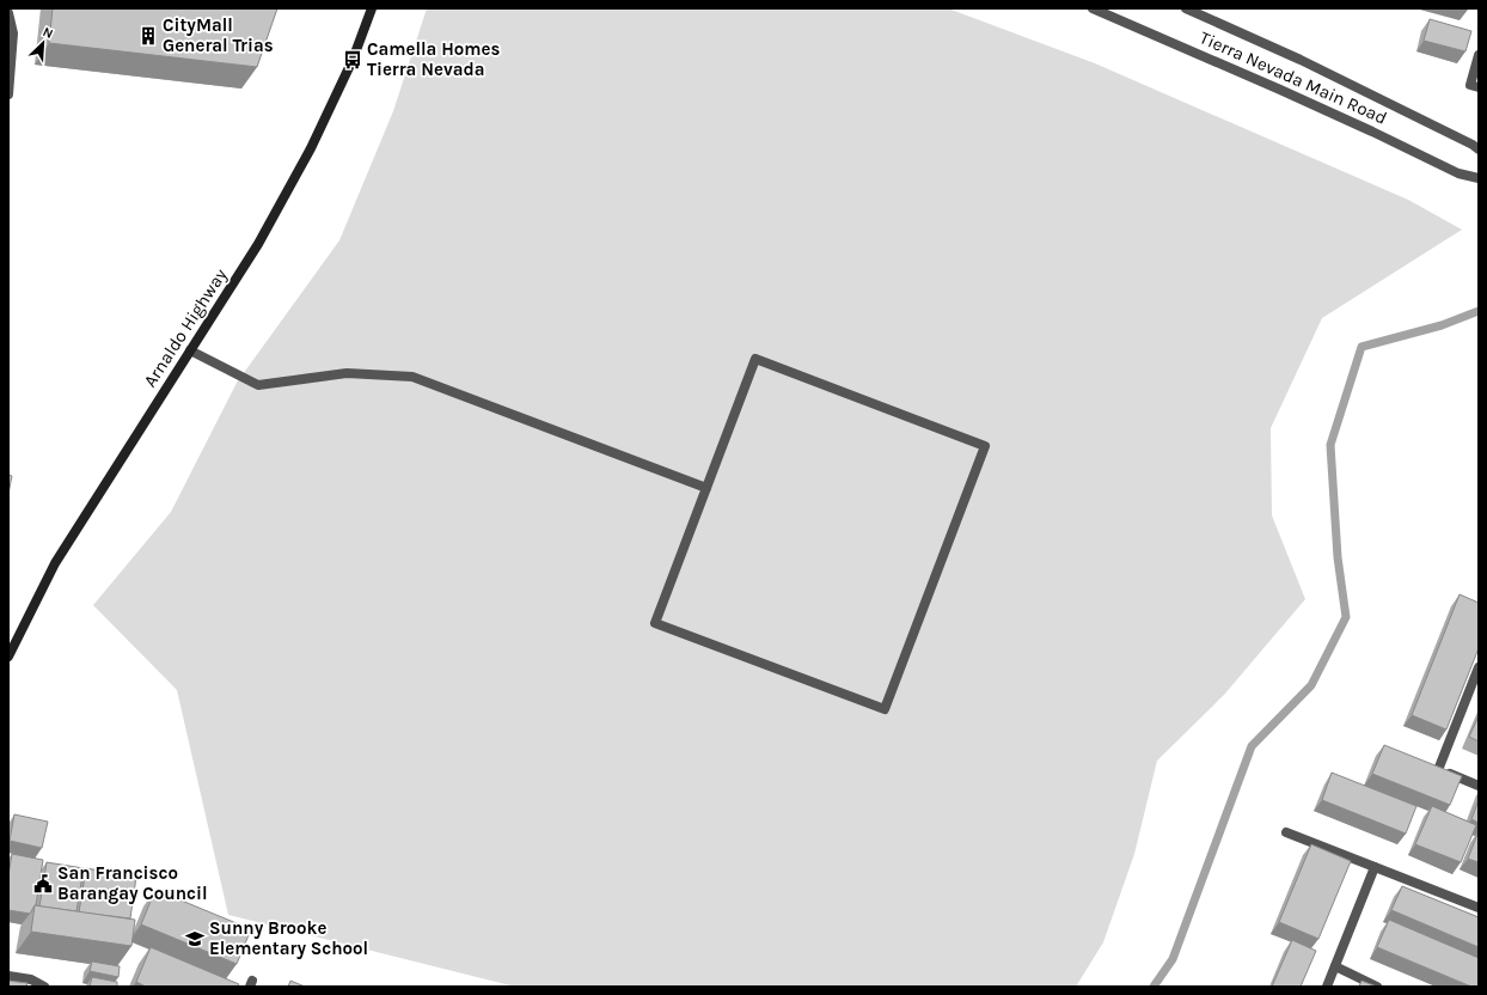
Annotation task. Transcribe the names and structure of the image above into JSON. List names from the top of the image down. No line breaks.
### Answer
{"streets":{"main road":["Arnaldo Highway"],"street":["Tierra Nevada Main Road"]},"places":{"building":["CityMall General Trias"],"bus stop":["Camella Homes Tierra Nevada"],"public building":["San Francisco Barangay Council"],"school or university":["Sunny Brooke Elementary School"]},"north":"top right"}
